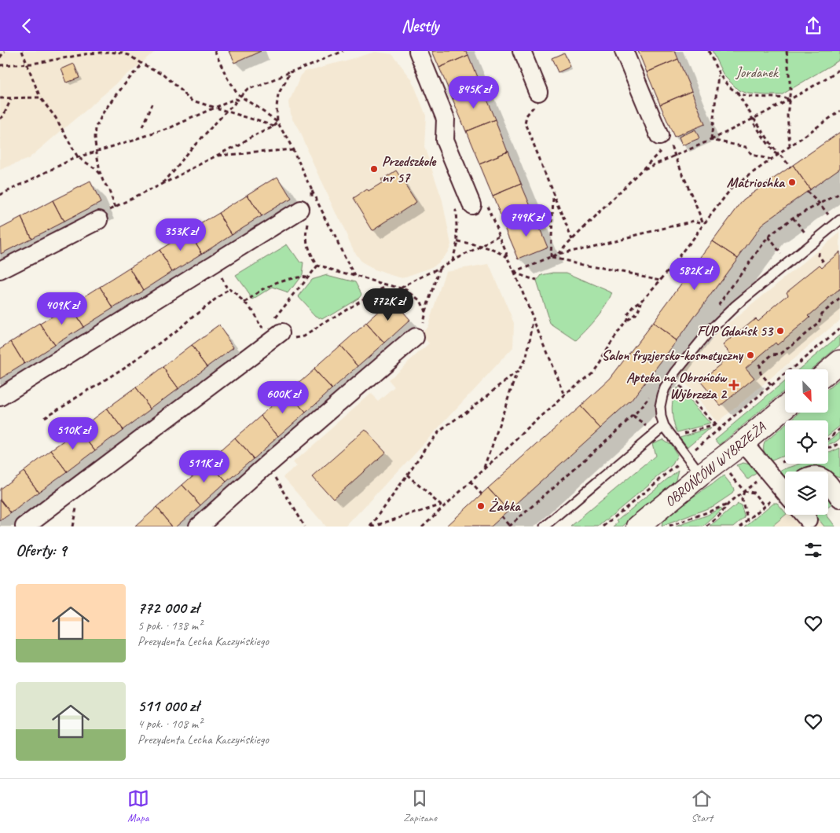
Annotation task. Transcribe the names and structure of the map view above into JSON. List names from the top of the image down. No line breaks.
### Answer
{"streets":{"main road":["OBROŃCÓW WYBRZEŻA"]},"parks":["Jordanek"],"places":{"other":["Przedszkole nr 57","Matrioshka","FUP Gdańsk 53","Salon fryzjersko-kosmetyczny","Żabka"],"health":["Apteka na Obrońców Wybrzeża 2"]},"north":"bottom right","page":{"header":"Nestly","price":["845K zł","749K zł","353K zł","582K zł","772K zł","409K zł","600K zł","510K zł","511K zł"],"heading":"Oferty: 9","list":[{"name":"772 000 zł","note":"5 pok. · 138 m² · Prezydenta Lecha Kaczyńskiego"},{"name":"511 000 zł","note":"4 pok. · 108 m² · Prezydenta Lecha Kaczyńskiego"}],"tabs":["Mapa","Zapisane","Start"]}}
